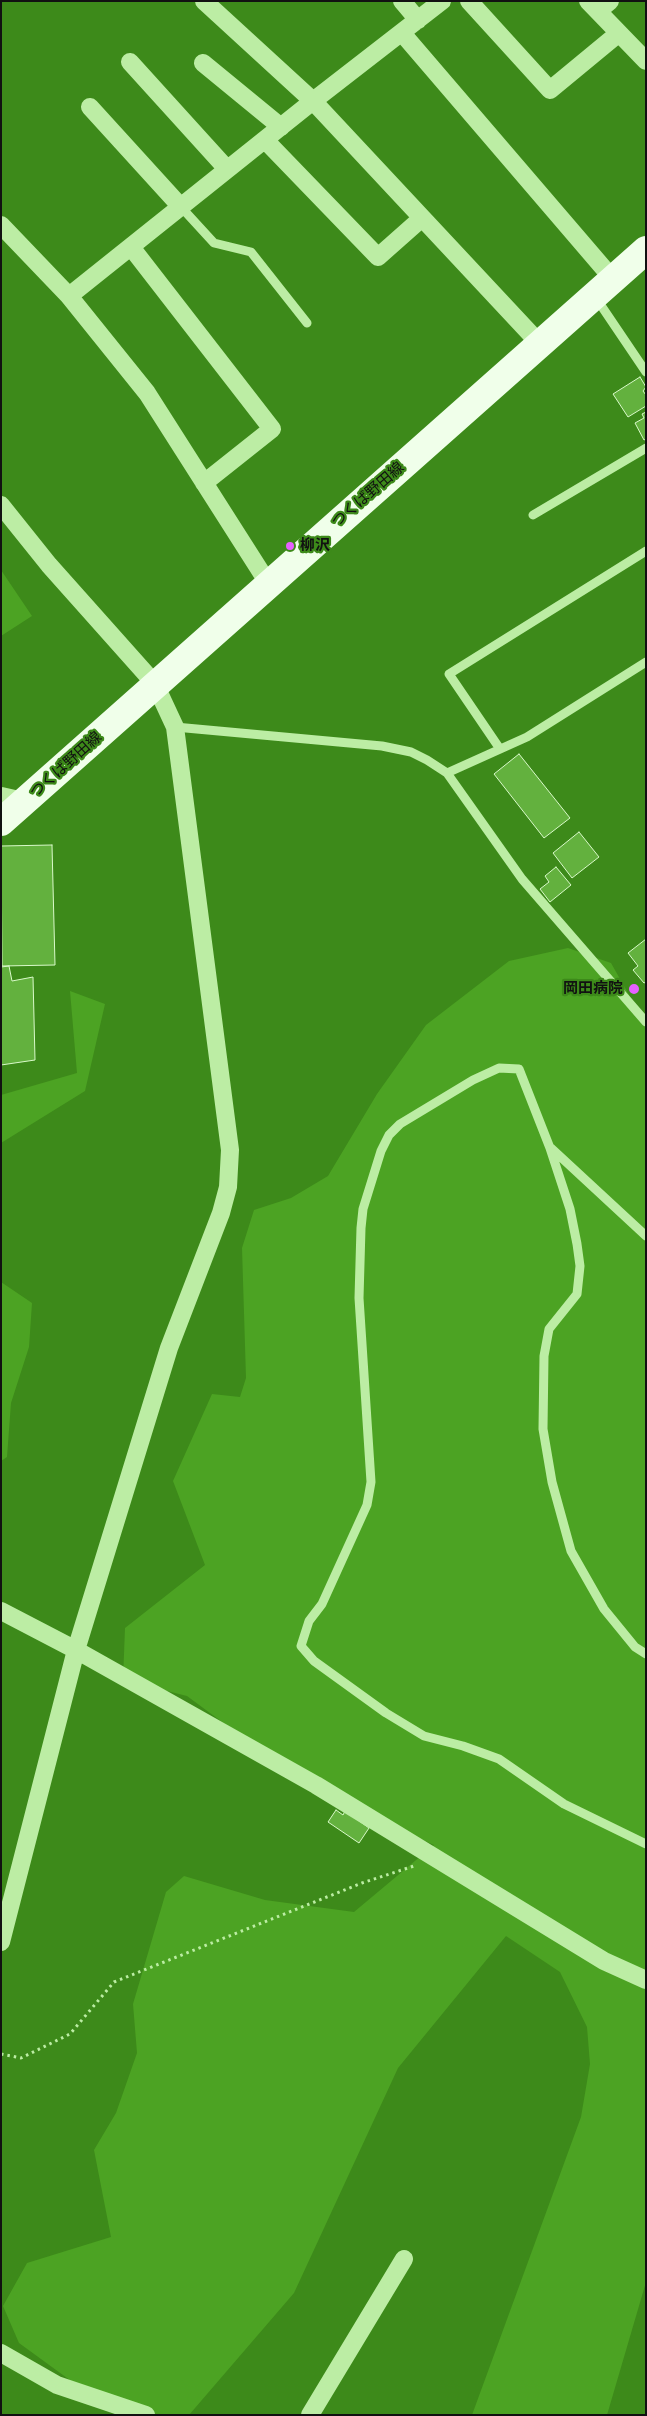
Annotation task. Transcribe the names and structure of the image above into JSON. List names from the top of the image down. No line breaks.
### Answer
{"streets":{"main road":["つくば野田線"]},"places":["柳沢","岡田病院"]}
